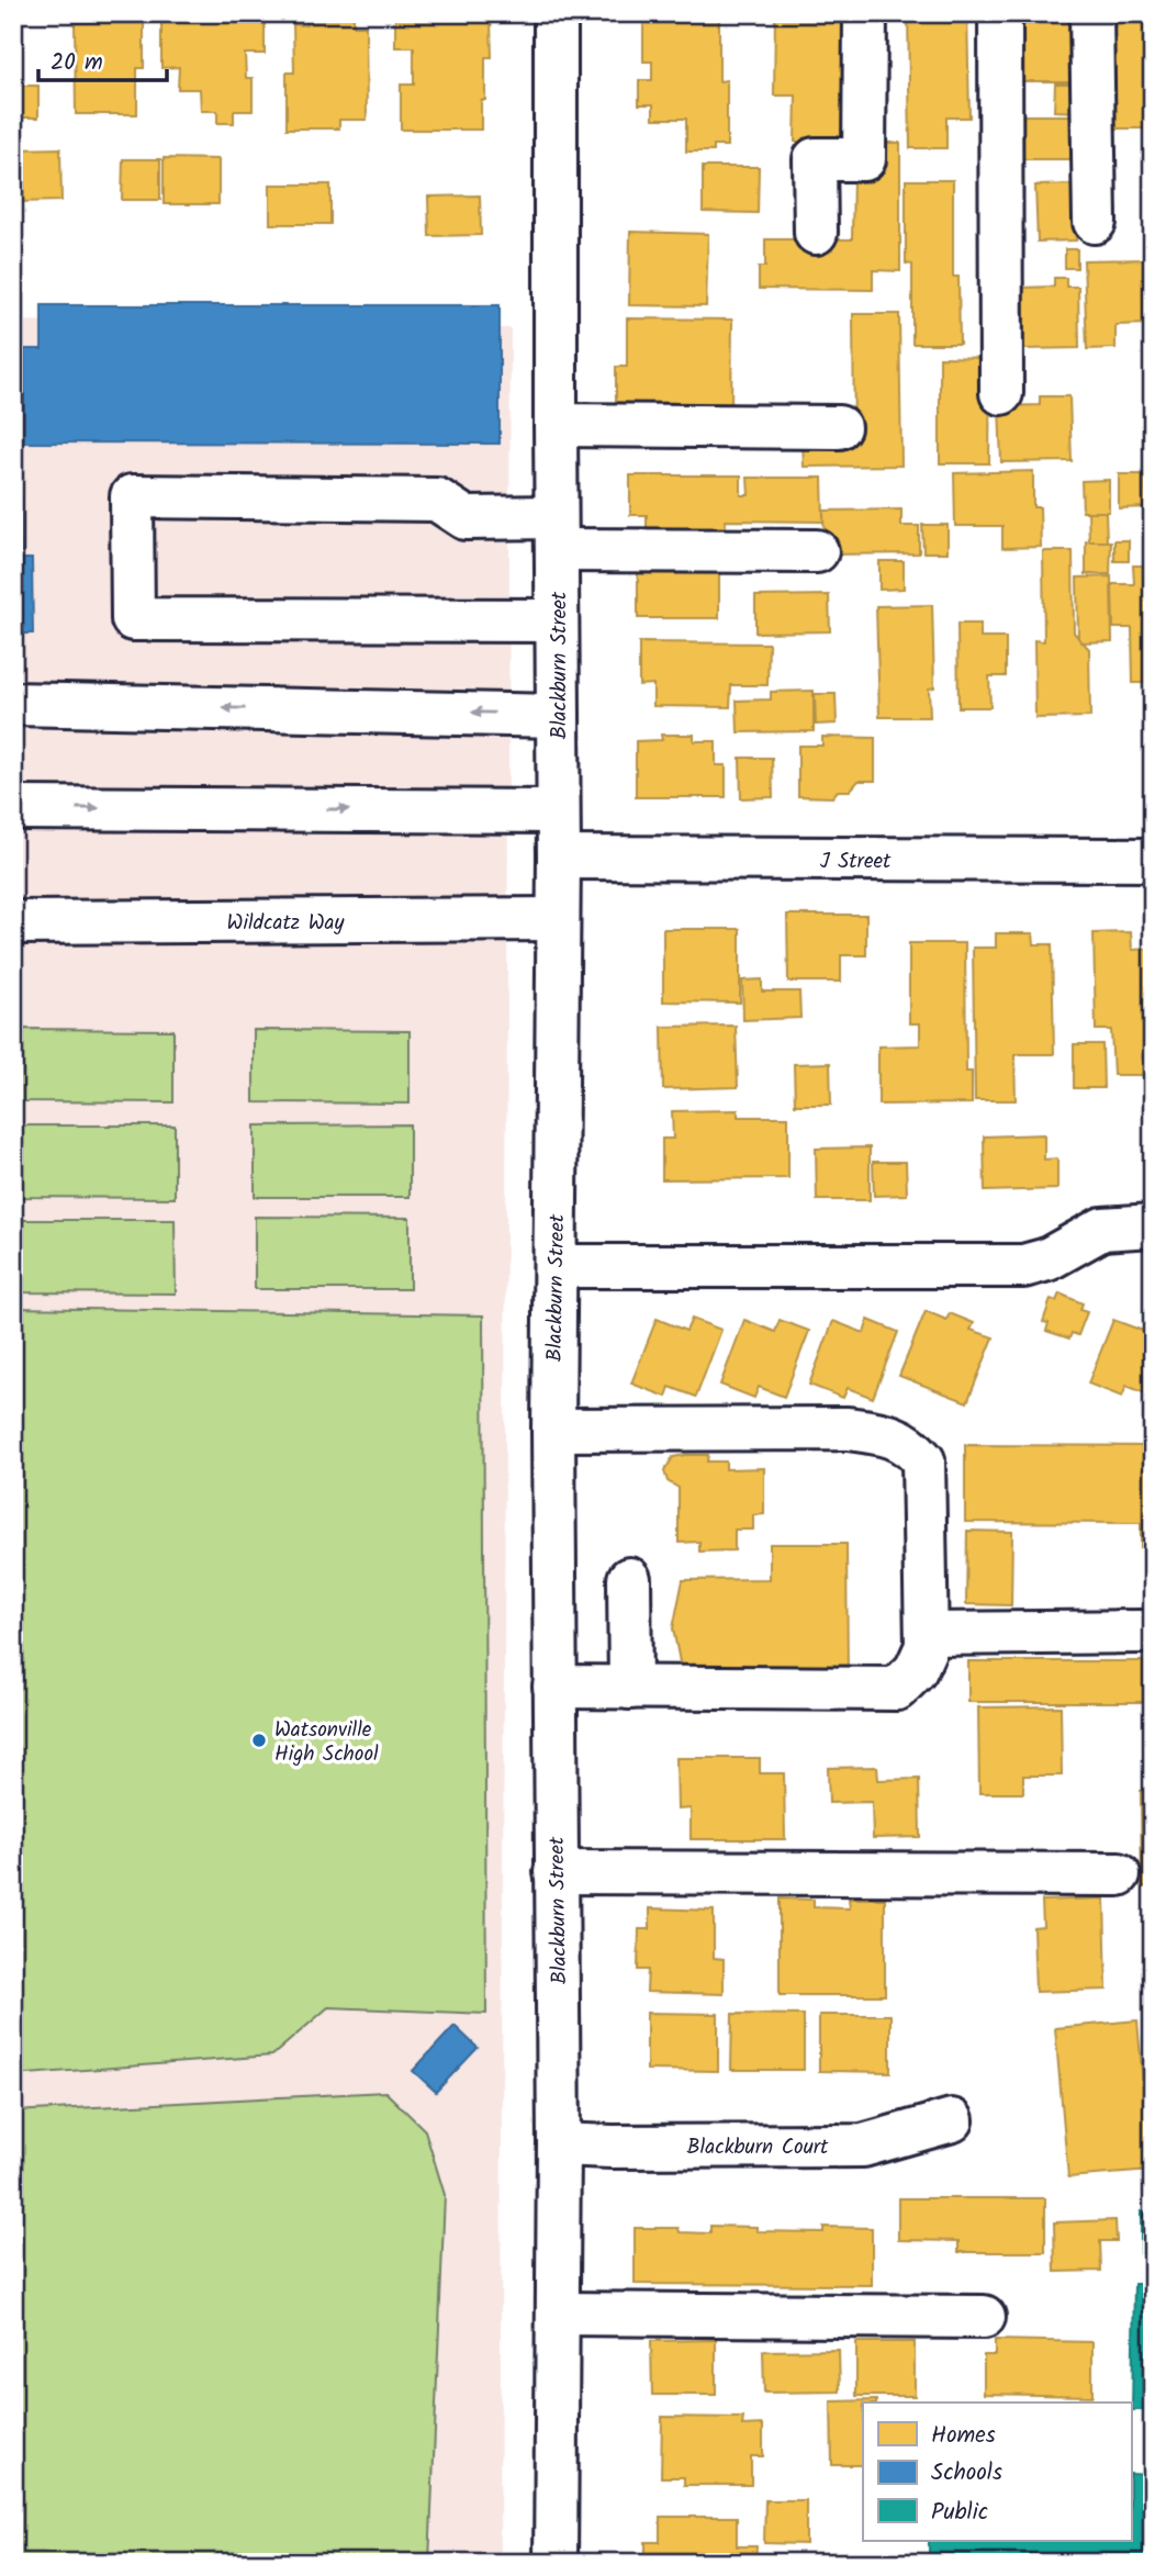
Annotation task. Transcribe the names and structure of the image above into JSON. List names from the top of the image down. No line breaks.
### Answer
{"streets":{"street":["Blackburn Street","J Street","Wildcatz Way","Blackburn Court"]},"crossings":[["Blackburn Street","J Street"],["Blackburn Street","Wildcatz Way"],["Blackburn Street","Blackburn Court"]],"places":["Watsonville High School"],"legend":["Homes","Schools","Public"],"scale_bar":"20 m"}
